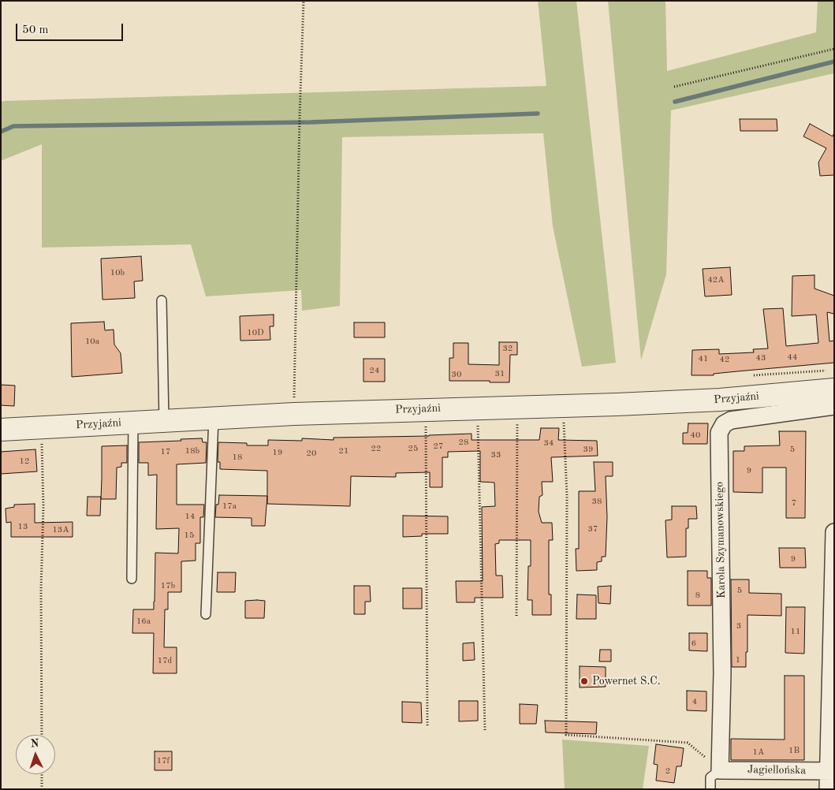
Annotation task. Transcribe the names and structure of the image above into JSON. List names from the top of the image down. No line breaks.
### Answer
{"streets":{"street":["Przyjaźni","Karola Szymanowskiego","Jagiellońska"]},"crossings":[["Karola Szymanowskiego","Jagiellońska"]],"places":["Powernet S.C."],"house_numbers":["10b","42A","10D","10a","32","44","43","41","42","24","31","30","40","28","34","27","22","25","39","5","18b","21","17","19","20","33","18","12","9","38","7","17a","14","13","37","13A","15","9","17b","5","8","16a","3","11","6","1","17d","4","1B","1A","17f","2"],"scale_bar":"50 m","north":"top"}
